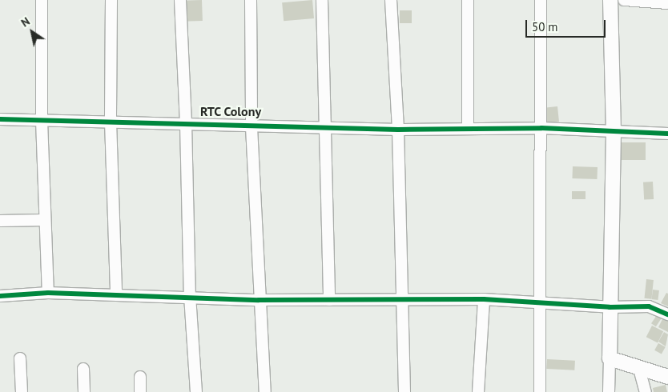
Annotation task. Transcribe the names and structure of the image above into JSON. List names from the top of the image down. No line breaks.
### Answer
{"districts":["RTC Colony"],"scale_bar":"50 m","north":"top left"}
